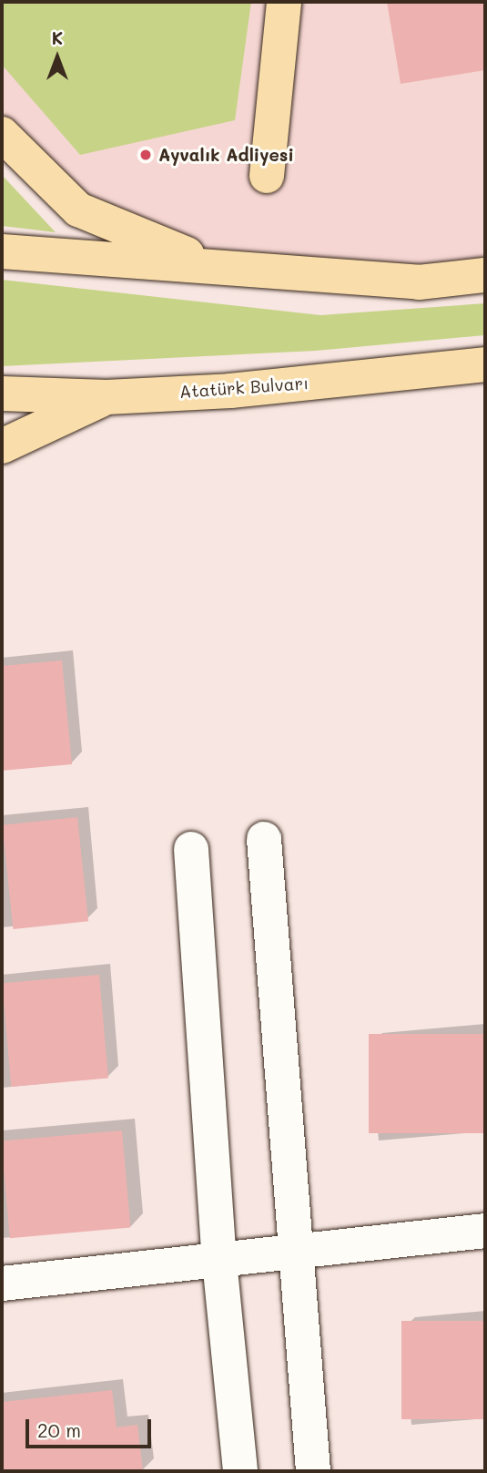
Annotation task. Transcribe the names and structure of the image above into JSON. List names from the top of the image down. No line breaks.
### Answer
{"streets":{"main road":["Atatürk Bulvarı"]},"places":["Ayvalık Adliyesi"],"scale_bar":"20 m","north":"top"}
